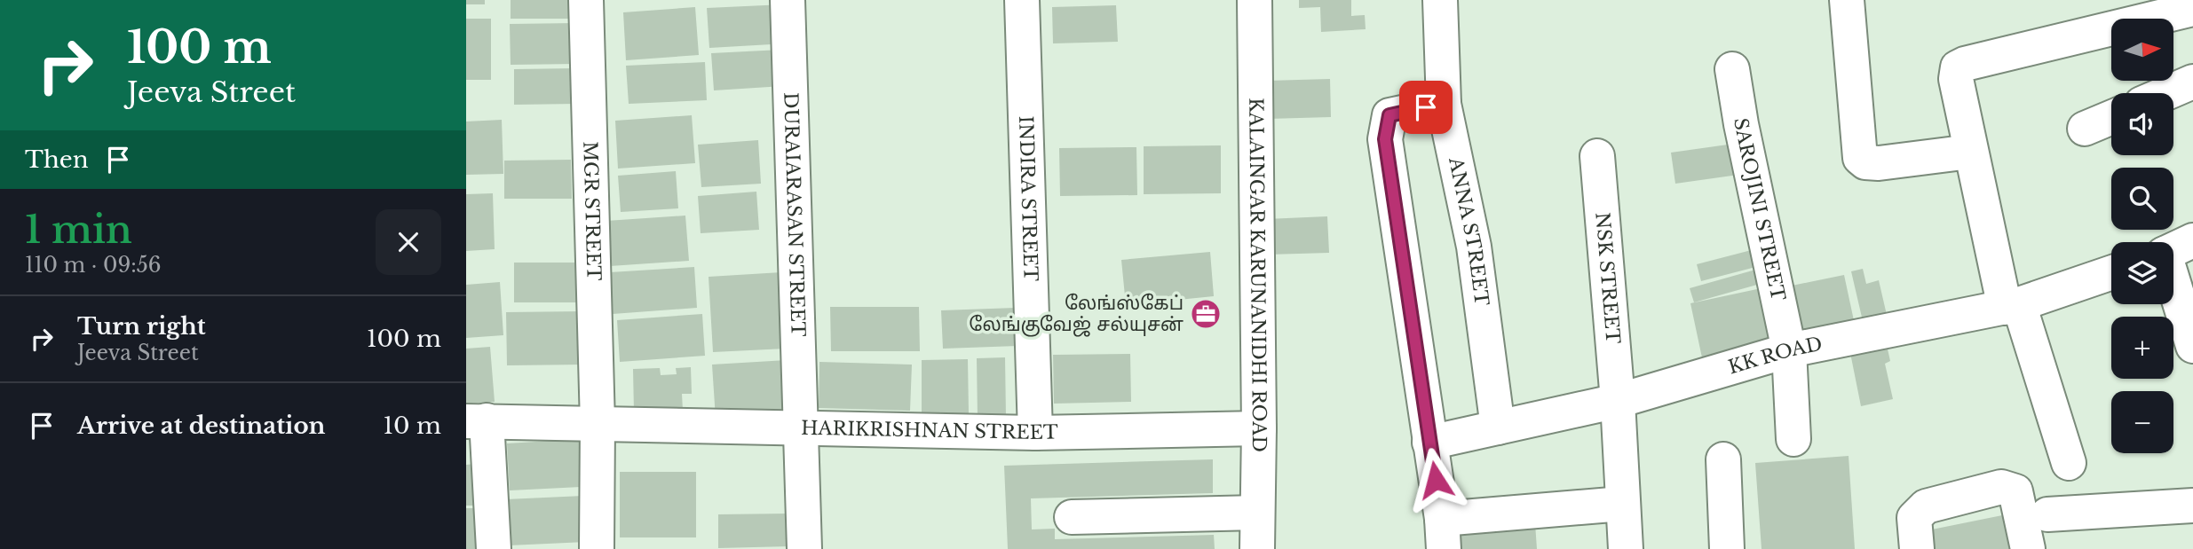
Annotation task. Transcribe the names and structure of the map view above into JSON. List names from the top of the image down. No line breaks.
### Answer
{"streets":{"street":["INDIRA STREET","SAROJINI STREET","MGR STREET","DURAIARASAN STREET","ANNA STREET","KALAINGAR KARUNANIDHI ROAD","NSK STREET","KK ROAD","HARIKRISHNAN STREET"]},"crossings":[["INDIRA STREET","HARIKRISHNAN STREET"],["SAROJINI STREET","KK ROAD"],["MGR STREET","HARIKRISHNAN STREET"],["DURAIARASAN STREET","HARIKRISHNAN STREET"],["ANNA STREET","KK ROAD"],["KALAINGAR KARUNANIDHI ROAD","HARIKRISHNAN STREET"],["NSK STREET","KK ROAD"]],"places":{"office":["லேங்ஸ்கேப் லேங்குவேஜ் சல்யுசன்"]},"north":"right","page":{"turn":["100 m","Jeeva Street"],"map_buttons":["+","−"],"then":"Then","heading":["1 min","110 m · 09:56"],"list":[{"name":"Turn right","note":"Jeeva Street","value":"100 m"},{"name":"Arrive at destination","value":"10 m"}]}}
